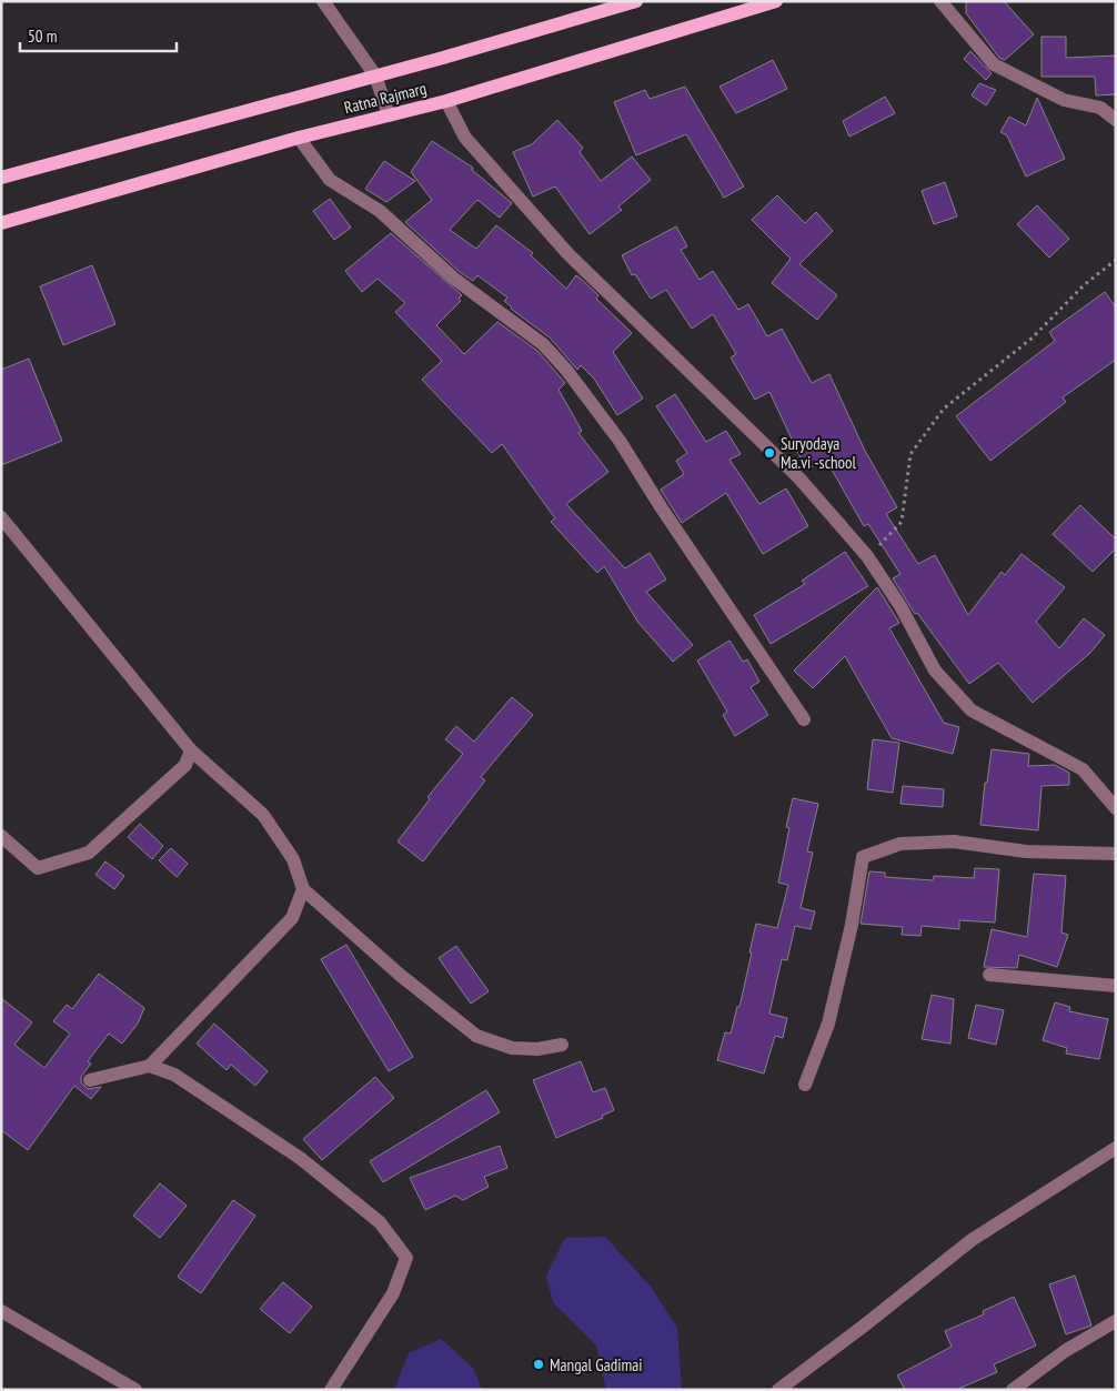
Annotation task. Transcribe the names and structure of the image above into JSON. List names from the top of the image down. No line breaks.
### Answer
{"streets":{"main road":["Ratna Rajmarg"]},"places":["Suryodaya Ma.vi -school","Mangal Gadimai"],"scale_bar":"50 m"}
